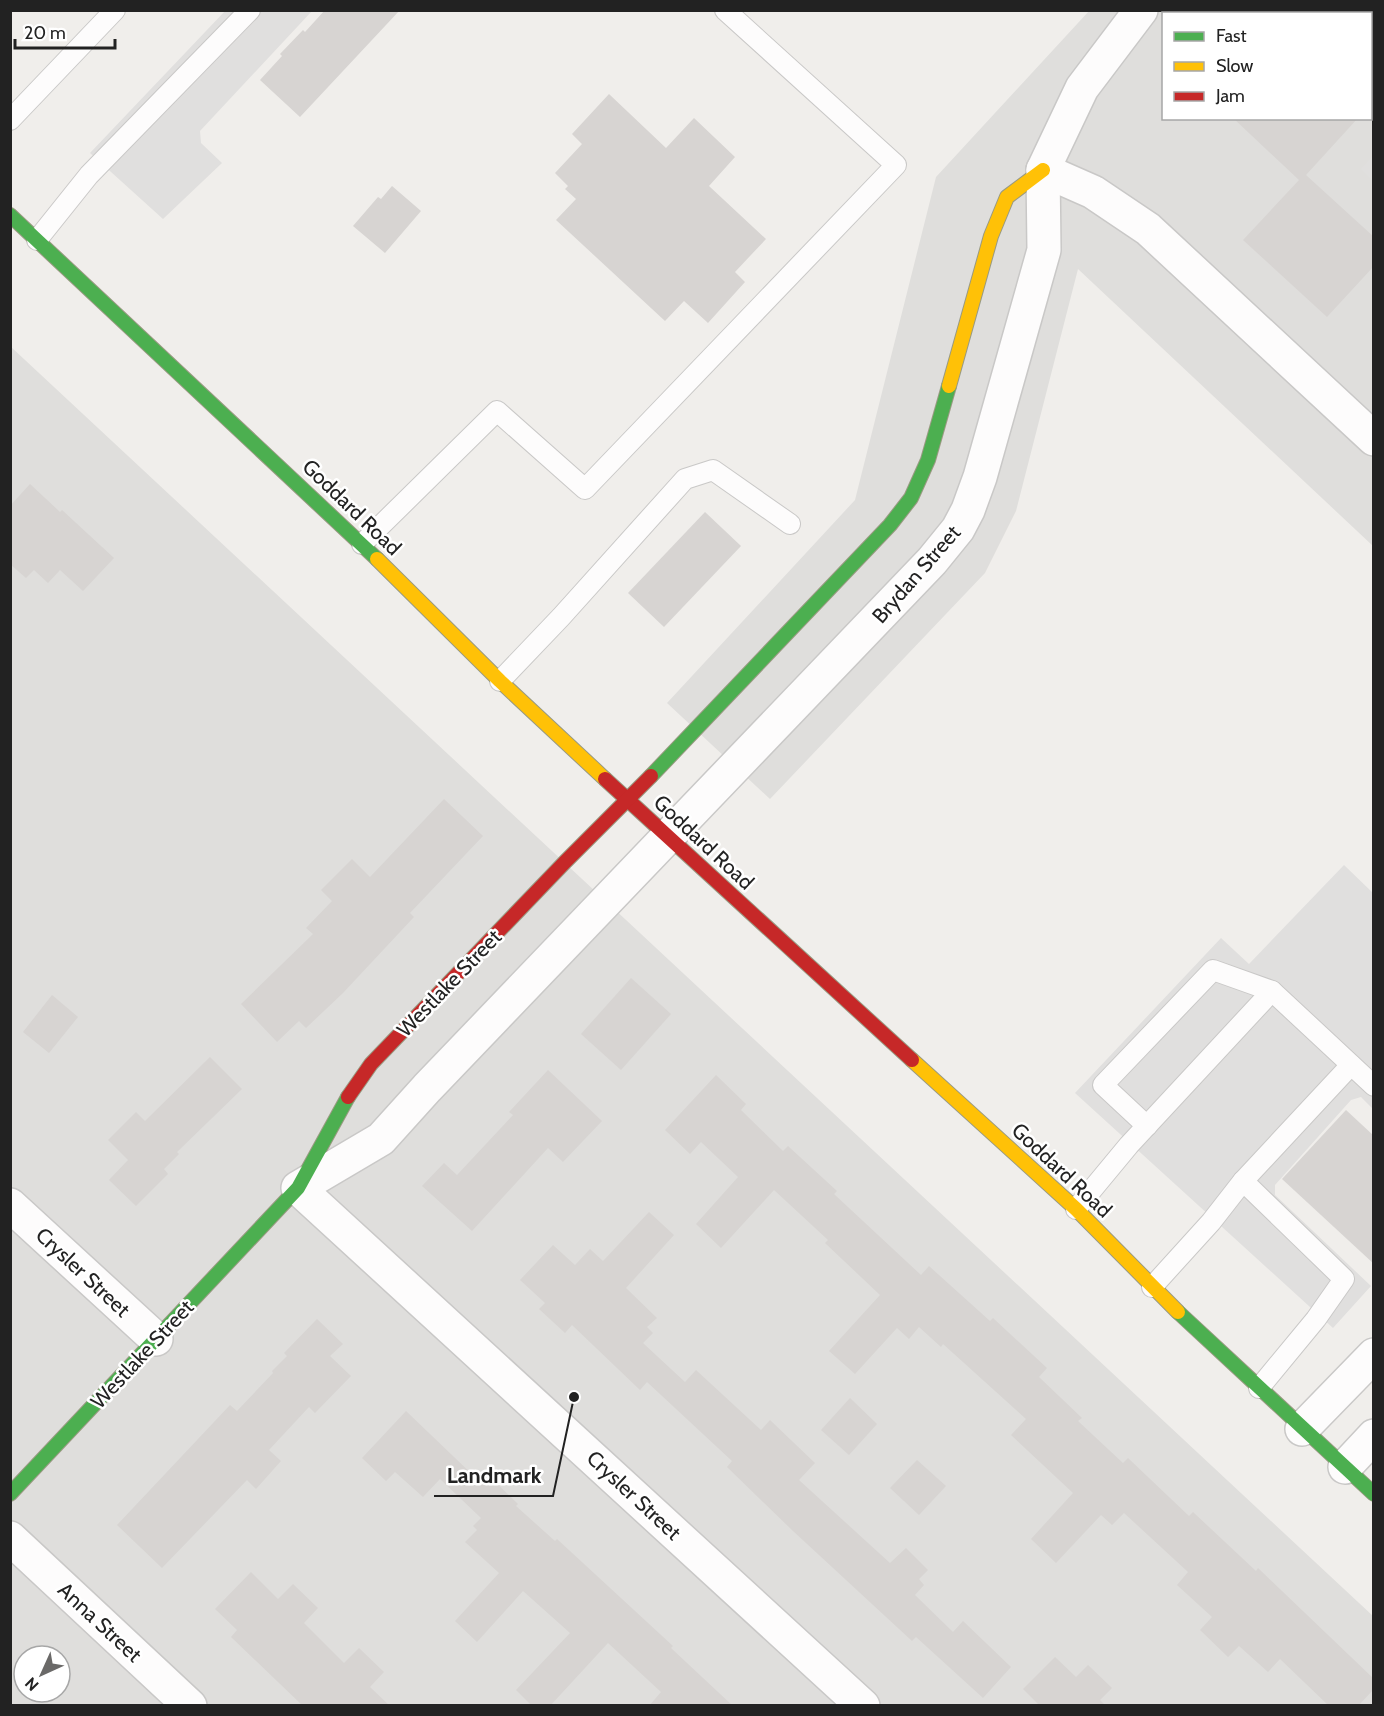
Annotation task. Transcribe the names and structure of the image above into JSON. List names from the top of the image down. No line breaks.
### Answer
{"streets":{"main road":["Goddard Road","Brydan Street","Westlake Street"],"street":["Crysler Street","Anna Street"]},"crossings":[["Goddard Road","Brydan Street"],["Goddard Road","Westlake Street"],["Brydan Street","Westlake Street"],["Westlake Street","Crysler Street"]],"places":["Landmark"],"legend":["Fast","Slow","Jam"],"scale_bar":"20 m","north":"bottom left"}
